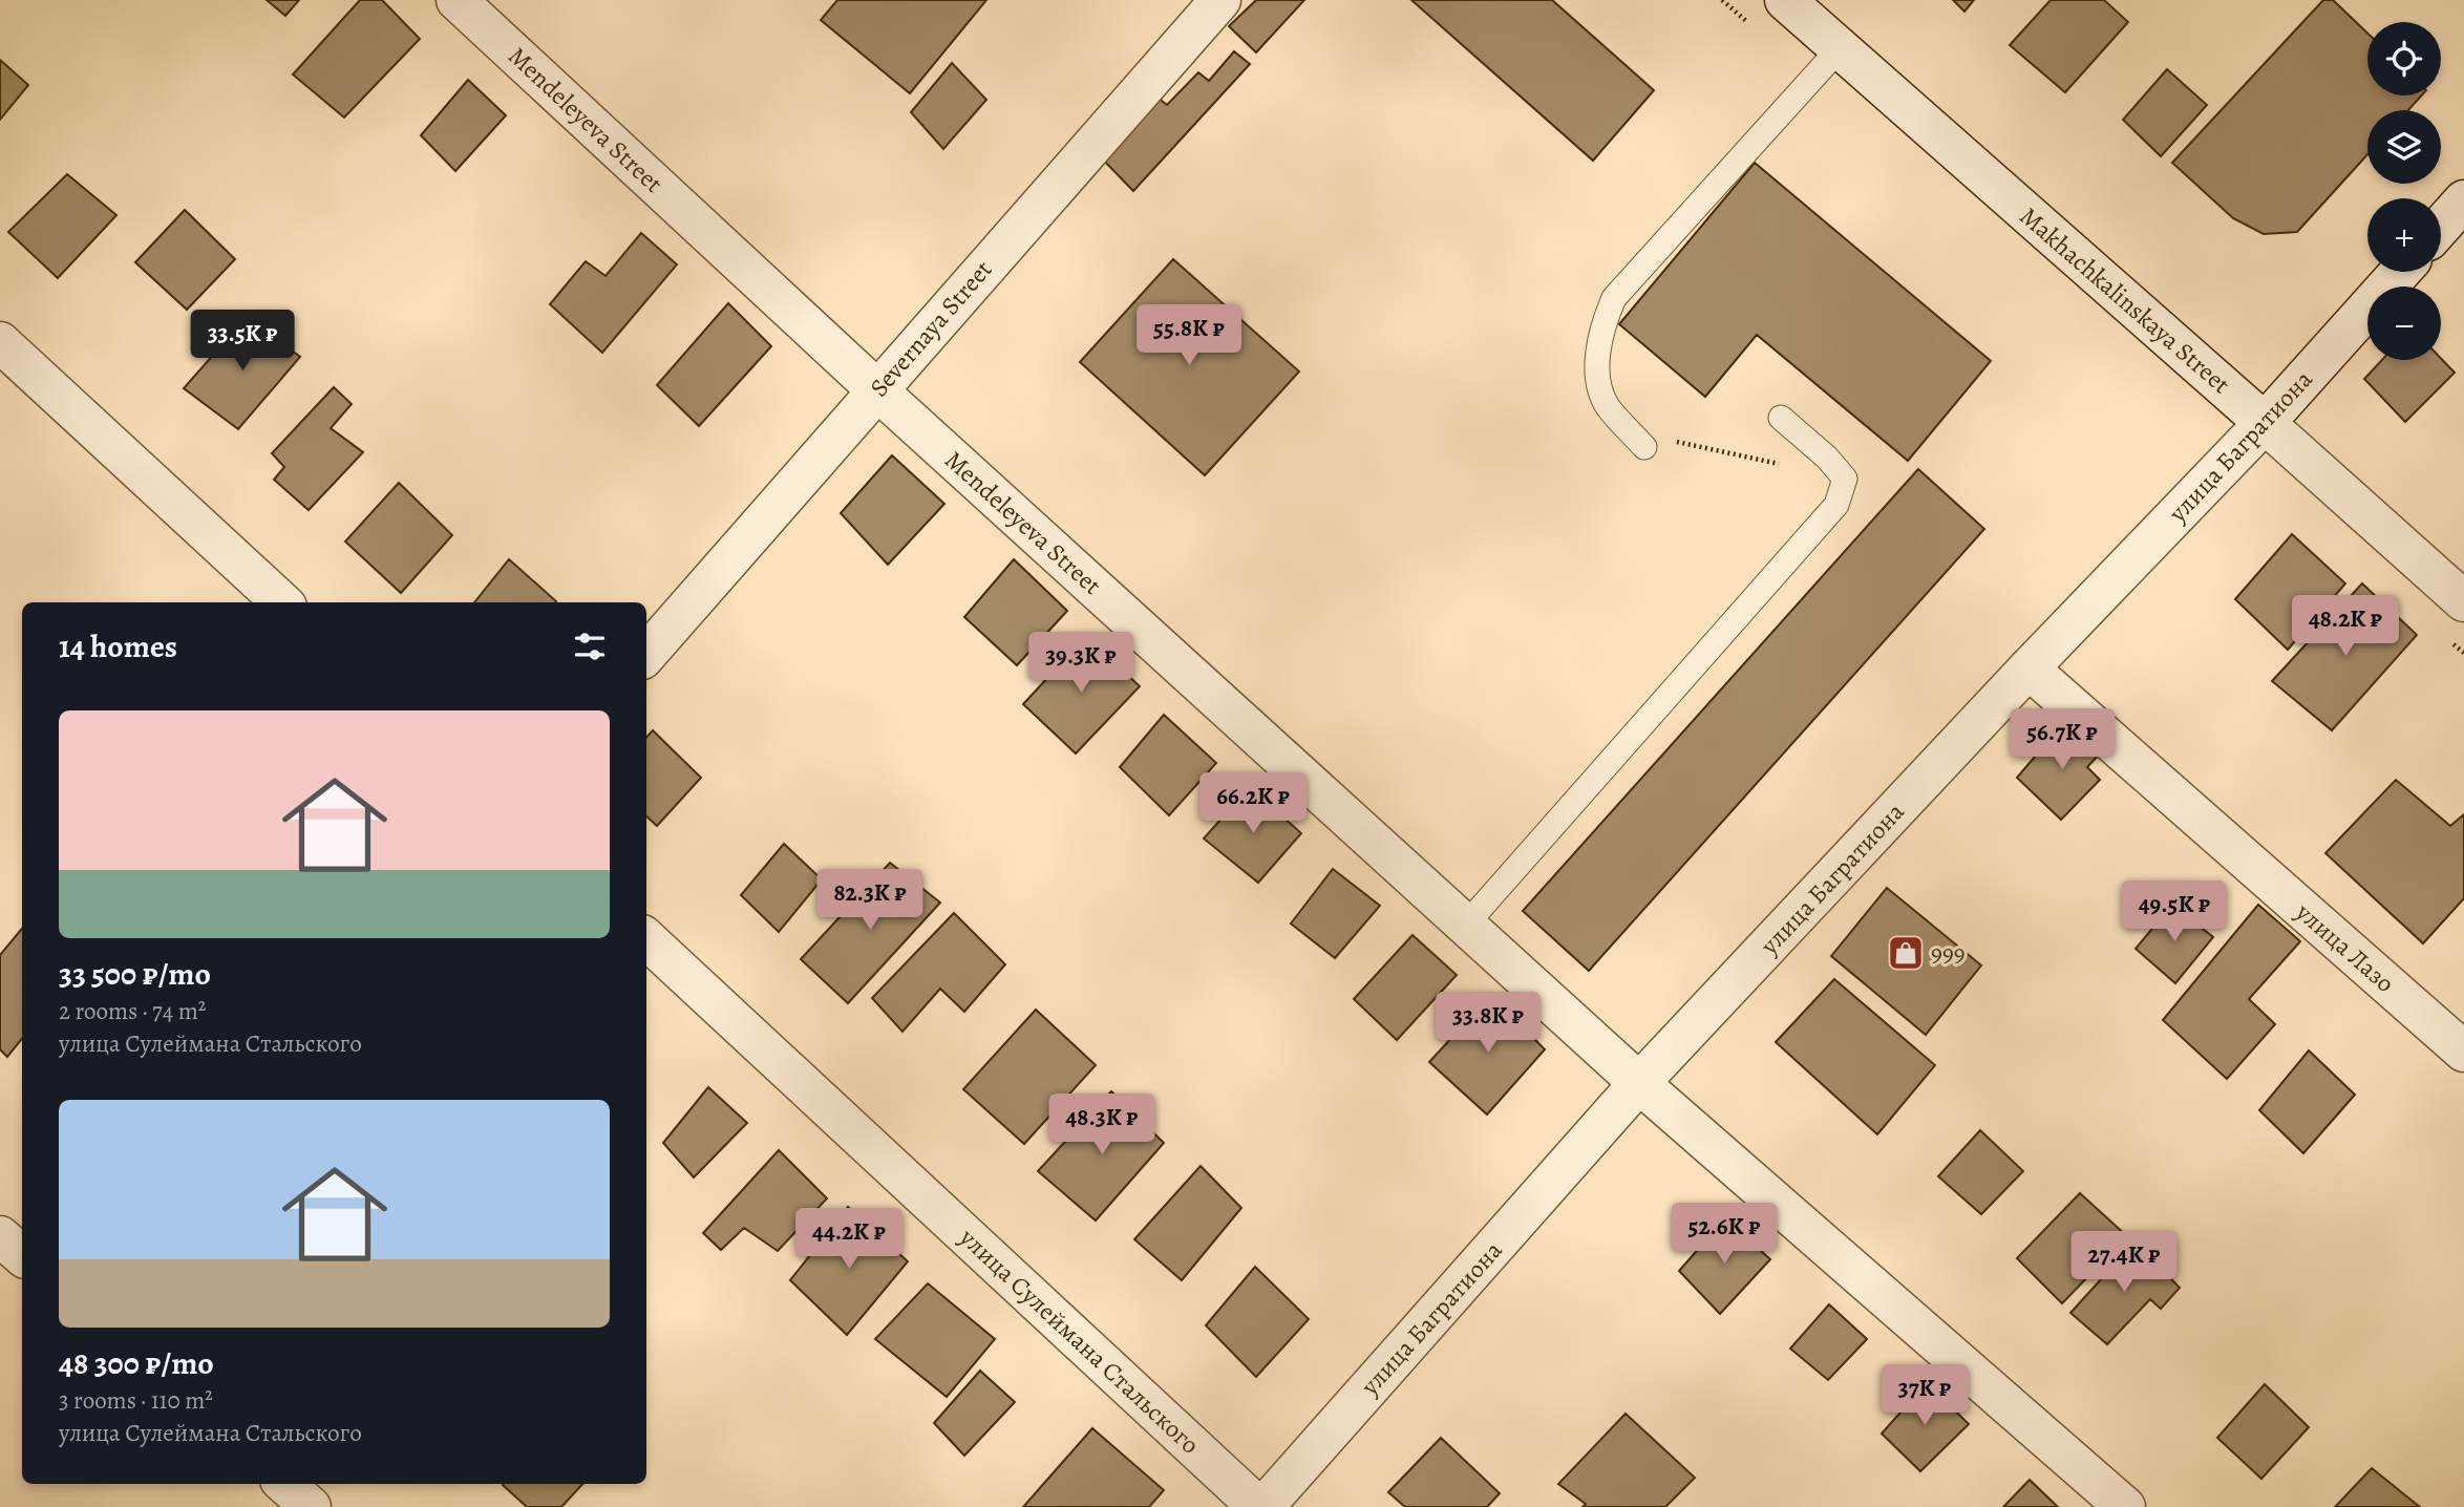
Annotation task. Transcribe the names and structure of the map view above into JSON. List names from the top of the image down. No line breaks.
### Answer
{"streets":{"street":["Mendeleyeva Street","Makhachkalinskaya Street","Severnaya Street","улица Багратиона","улица Лазо","улица Сулеймана Стальского"]},"crossings":[["Mendeleyeva Street","Severnaya Street"],["Mendeleyeva Street","улица Багратиона"],["Makhachkalinskaya Street","улица Багратиона"],["улица Багратиона","улица Лазо"],["улица Багратиона","улица Сулеймана Стальского"]],"places":{"shop":["999"]},"page":{"map_buttons":["+","−"],"price":["55.8K ₽","33.5K ₽","48.2K ₽","39.3K ₽","56.7K ₽","66.2K ₽","82.3K ₽","49.5K ₽","33.8K ₽","48.3K ₽","52.6K ₽","44.2K ₽","27.4K ₽","37K ₽"],"heading":"14 homes","list":[{"name":"33 500 ₽/mo","note":"2 rooms · 74 m² · улица Сулеймана Стальского"},{"name":"48 300 ₽/mo","note":"3 rooms · 110 m² · улица Сулеймана Стальского"}]}}
